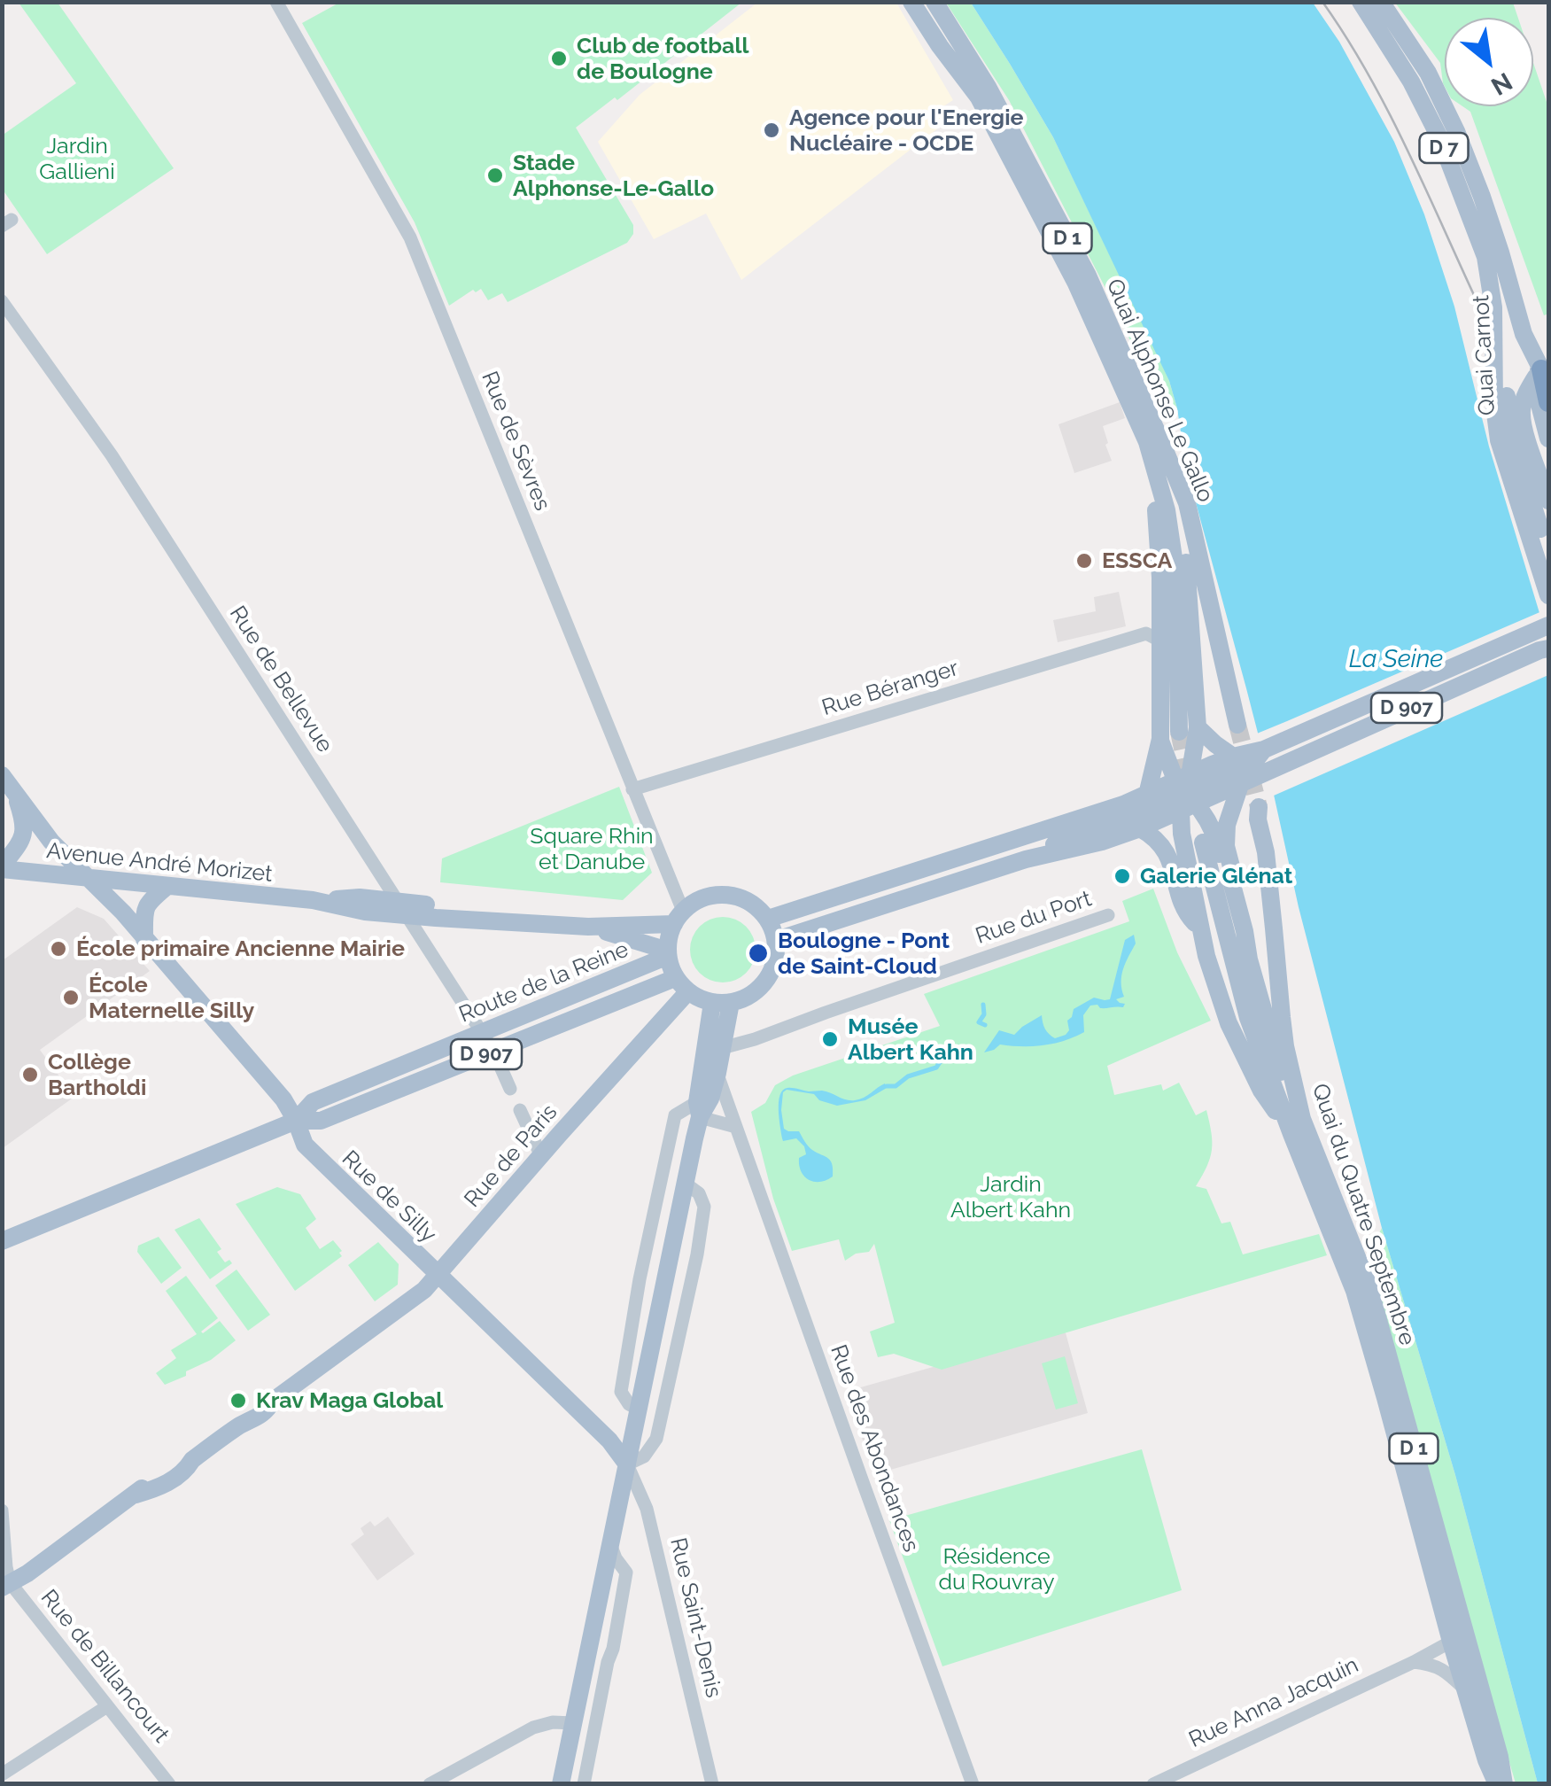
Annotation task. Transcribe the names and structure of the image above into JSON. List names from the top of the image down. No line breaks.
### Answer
{"streets":{"main road":["D 7","D 1","Quai Carnot","Quai Alphonse Le Gallo","D 907","Avenue André Morizet","Route de la Reine","Rue de Paris","Rue de Silly","Quai du Quatre Septembre"],"street":["Rue de Sèvres","Rue de Bellevue","Rue Béranger","Rue du Port","Rue des Abondances","Rue Saint-Denis","Rue de Billancourt","Rue Anna Jacquin"]},"crossings":[["D 7","Quai Carnot"],["Rue de Sèvres","Rue Béranger"],["Rue de Sèvres","D 907"],["Rue de Sèvres","Avenue André Morizet"],["Rue de Sèvres","Route de la Reine"],["Rue de Sèvres","Rue de Paris"],["Rue de Bellevue","Avenue André Morizet"],["Rue de Bellevue","Route de la Reine"],["D 907","Avenue André Morizet"],["D 907","Route de la Reine"],["D 907","Rue de Paris"],["Avenue André Morizet","Route de la Reine"],["Avenue André Morizet","Rue de Paris"],["Avenue André Morizet","Rue de Silly"],["Route de la Reine","Rue de Paris"],["Route de la Reine","Rue de Silly"],["Rue de Paris","Rue de Silly"],["Rue de Paris","Rue de Billancourt"],["Rue de Silly","Rue Saint-Denis"],["Quai du Quatre Septembre","Rue Anna Jacquin"]],"water":["La Seine"],"parks":["Jardin Gallieni","Square Rhin et Danube","Jardin Albert Kahn","Résidence du Rouvray"],"places":["Club de football de Boulogne","Agence pour l'Energie Nucléaire - OCDE","Stade Alphonse-Le-Gallo","ESSCA","Galerie Glénat","École primaire Ancienne Mairie","Boulogne - Pont de Saint-Cloud","École Maternelle Silly","Musée Albert Kahn","Collège Bartholdi","Krav Maga Global"],"north":"bottom right"}
